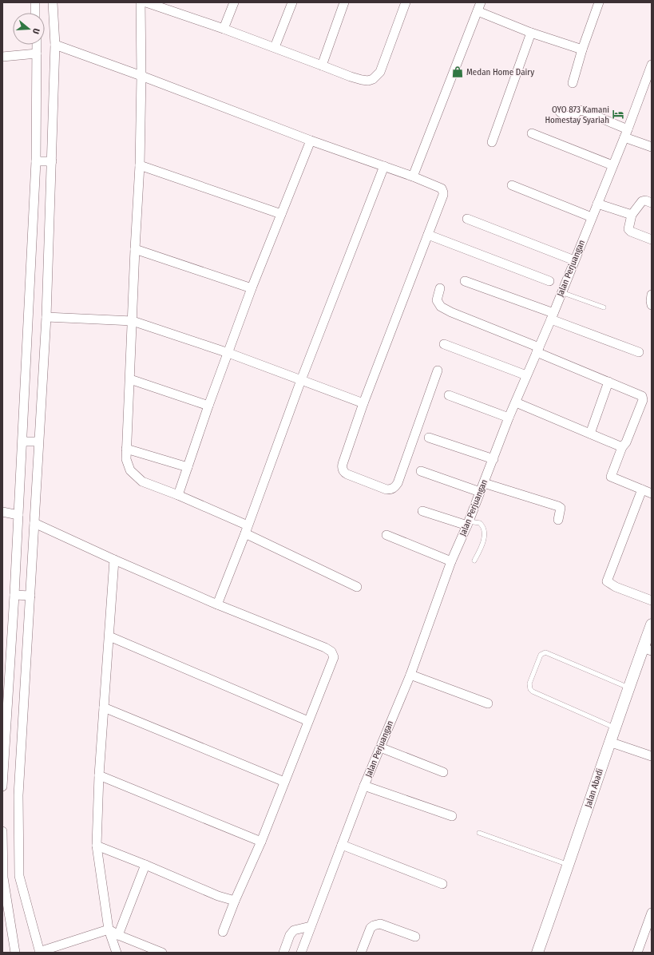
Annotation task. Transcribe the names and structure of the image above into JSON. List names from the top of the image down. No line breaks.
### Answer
{"streets":{"street":["Jalan Perjuangan","Jalan Abadi"]},"places":{"shop":["Medan Home Dairy"],"hotel":["OYO 873 Kamani Homestay Syariah"]},"north":"right"}
